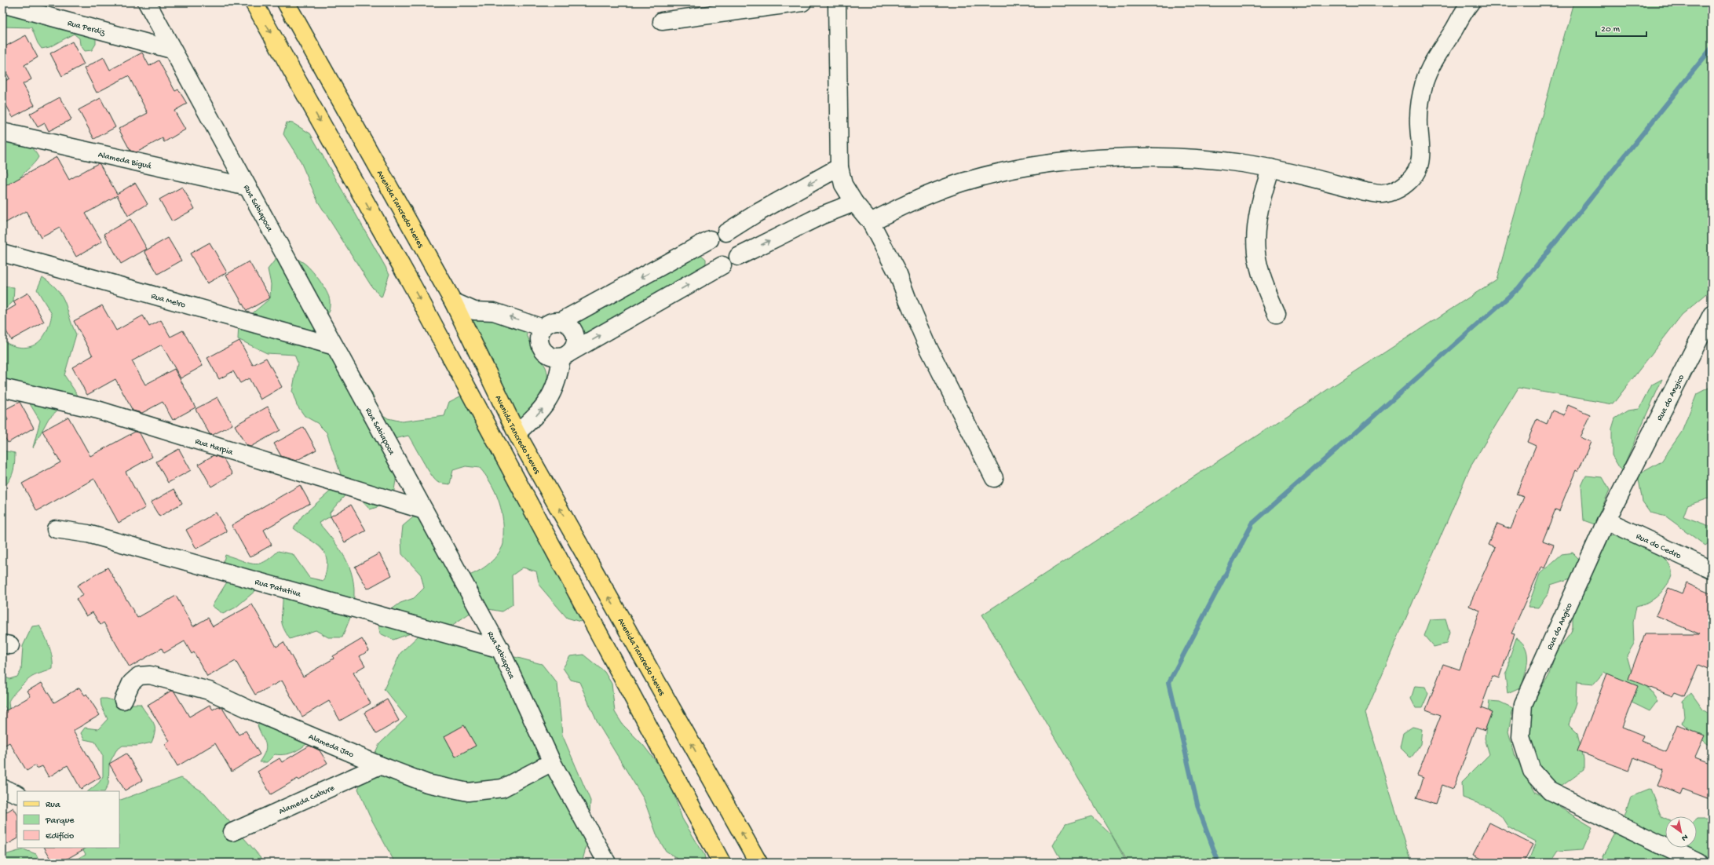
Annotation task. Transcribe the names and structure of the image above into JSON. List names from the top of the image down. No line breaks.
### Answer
{"streets":{"main road":["Avenida Tancredo Neves"],"street":["Rua Perdiz","Alameda Biguá","Rua Sabiapoca","Rua Melro","Rua do Angico","Rua Harpia","Rua do Cedro","Rua Patativa","Alameda Jao","Alameda Cabure"]},"crossings":[["Rua Perdiz","Rua Sabiapoca"],["Alameda Biguá","Rua Sabiapoca"],["Rua Sabiapoca","Rua Melro"],["Rua Sabiapoca","Rua Harpia"],["Rua Sabiapoca","Rua Patativa"],["Rua Sabiapoca","Alameda Jao"],["Rua do Angico","Rua do Cedro"],["Alameda Jao","Alameda Cabure"]],"legend":["Rua","Parque","Edifício"],"scale_bar":"20 m","north":"bottom right"}
